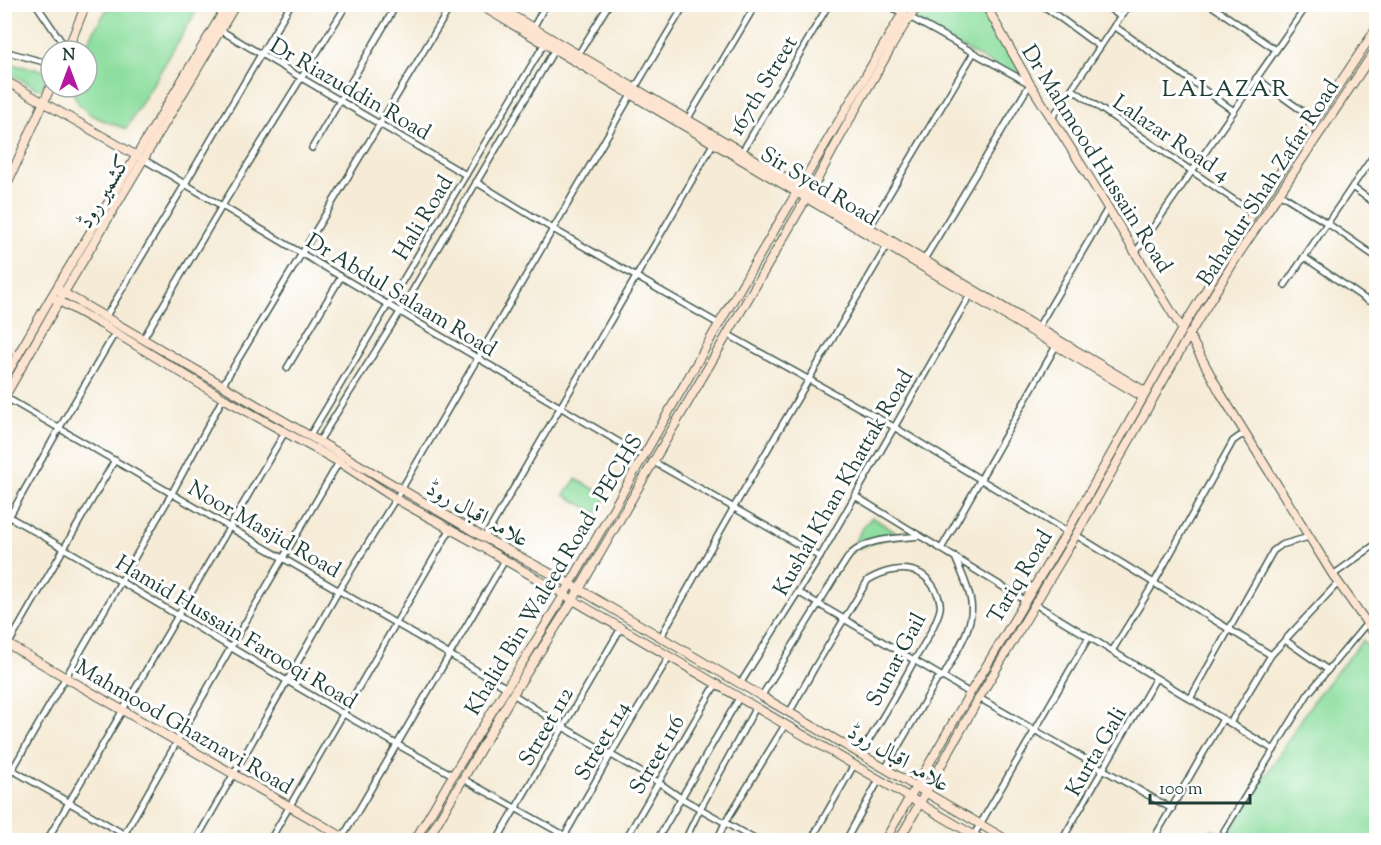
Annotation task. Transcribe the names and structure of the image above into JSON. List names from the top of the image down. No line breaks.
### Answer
{"streets":{"main road":["Dr Mahmood Hussain Road","Bahadur Shah Zafar Road","Sir Syed Road","کشمیر روڈ","علامہ اقبال روڈ","Khalid Bin Waleed Road - PECHS","Tariq Road","Mahmood Ghaznavi Road"],"street":["167th Street","Dr Riazuddin Road","Lalazar Road 4","Hali Road","Dr Abdul Salaam Road","Kushal Khan Khattak Road","Noor Masjid Road","Hamid Hussain Farooqi Road","Sunar Gail","Street 112","Street 114","Kurta Gali","Street 116"]},"crossings":[["167th Street","Sir Syed Road"],["Dr Riazuddin Road","کشمیر روڈ"],["Dr Riazuddin Road","Hali Road"],["Lalazar Road 4","Bahadur Shah Zafar Road"],["Dr Mahmood Hussain Road","Bahadur Shah Zafar Road"],["Dr Mahmood Hussain Road","Tariq Road"],["Bahadur Shah Zafar Road","Tariq Road"],["Sir Syed Road","Hali Road"],["Sir Syed Road","Kushal Khan Khattak Road"],["Sir Syed Road","Khalid Bin Waleed Road - PECHS"],["Sir Syed Road","Tariq Road"],["کشمیر روڈ","Dr Abdul Salaam Road"],["کشمیر روڈ","علامہ اقبال روڈ"],["کشمیر روڈ","Noor Masjid Road"],["Hali Road","Dr Abdul Salaam Road"],["Hali Road","علامہ اقبال روڈ"],["Dr Abdul Salaam Road","Khalid Bin Waleed Road - PECHS"],["Kushal Khan Khattak Road","علامہ اقبال روڈ"],["علامہ اقبال روڈ","Khalid Bin Waleed Road - PECHS"],["علامہ اقبال روڈ","Tariq Road"],["علامہ اقبال روڈ","Sunar Gail"],["علامہ اقبال روڈ","Street 112"],["علامہ اقبال روڈ","Street 114"],["علامہ اقبال روڈ","Street 116"],["Noor Masjid Road","Khalid Bin Waleed Road - PECHS"],["Noor Masjid Road","Street 112"],["Noor Masjid Road","Street 114"],["Noor Masjid Road","Street 116"],["Khalid Bin Waleed Road - PECHS","Hamid Hussain Farooqi Road"]],"districts":["LALAZAR"],"scale_bar":"100 m","north":"top"}
